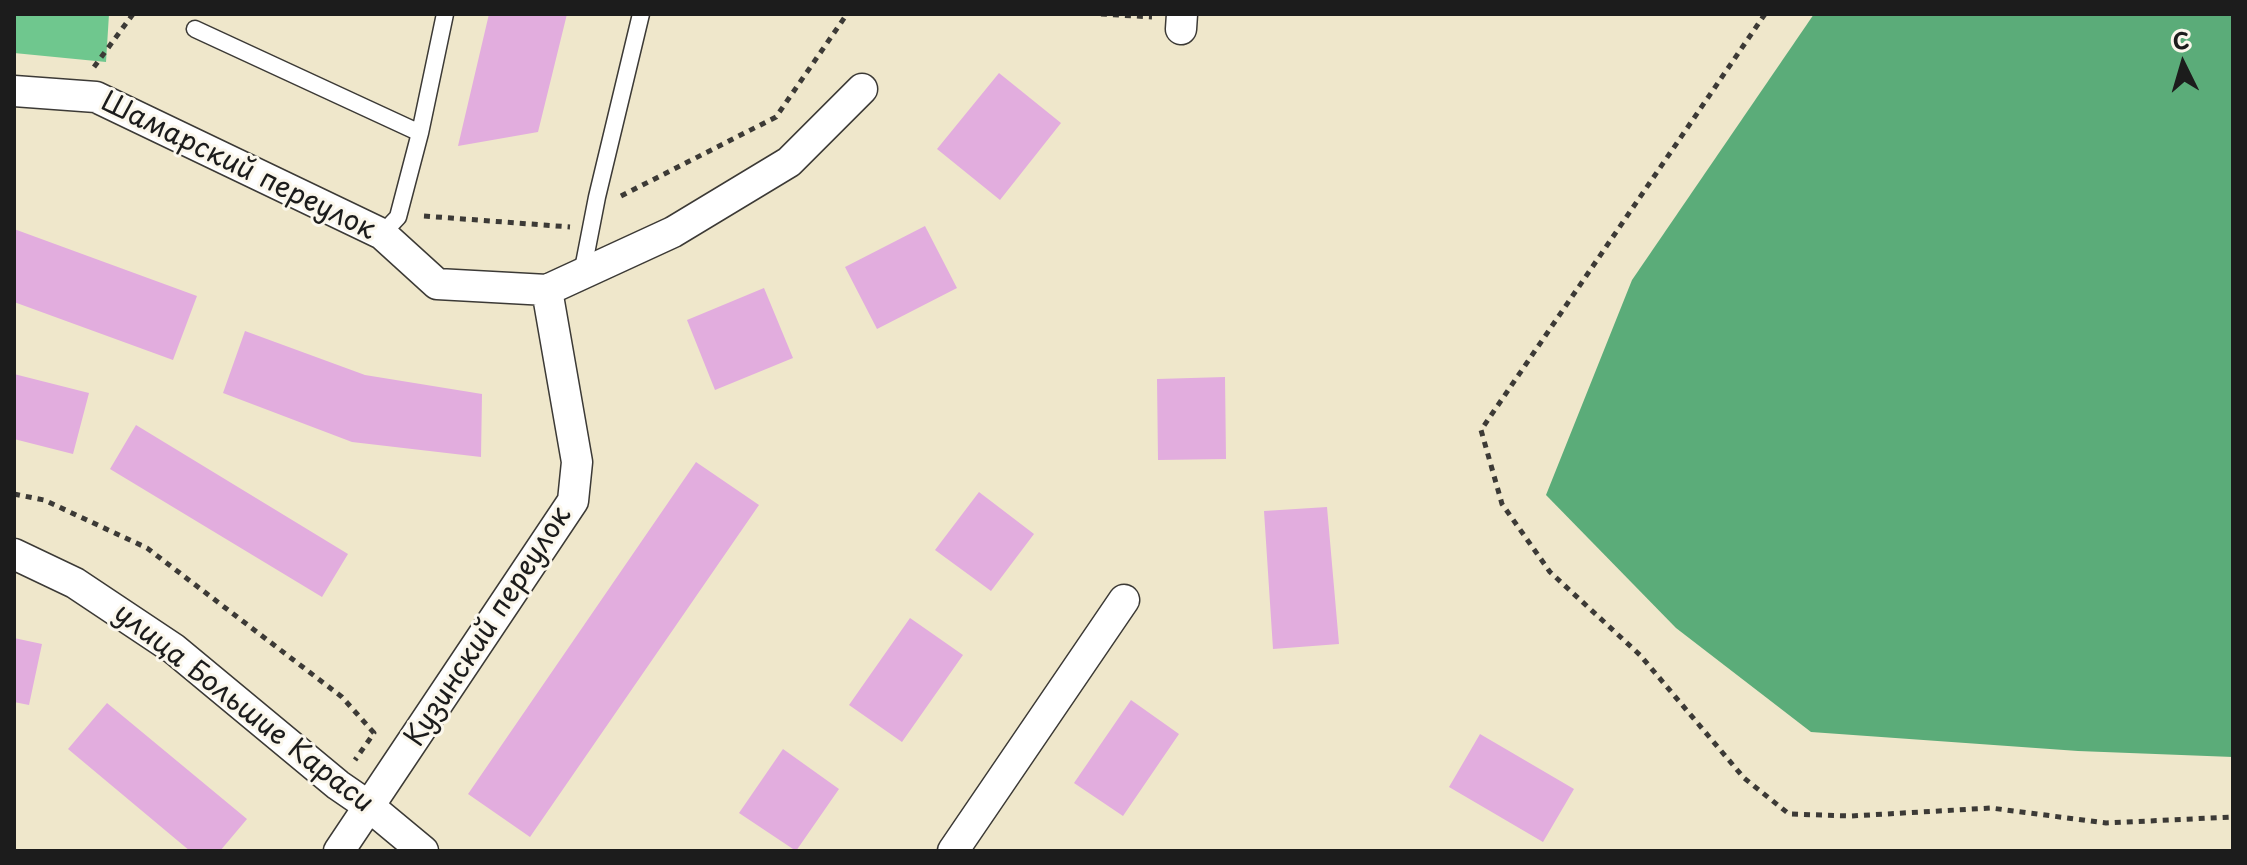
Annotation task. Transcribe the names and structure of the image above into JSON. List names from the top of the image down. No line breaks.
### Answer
{"streets":{"street":["Шамарский переулок","Кузинский переулок","улица Большие Караси"]},"crossings":[["Шамарский переулок","Кузинский переулок"],["Кузинский переулок","улица Большие Караси"]],"north":"top"}
